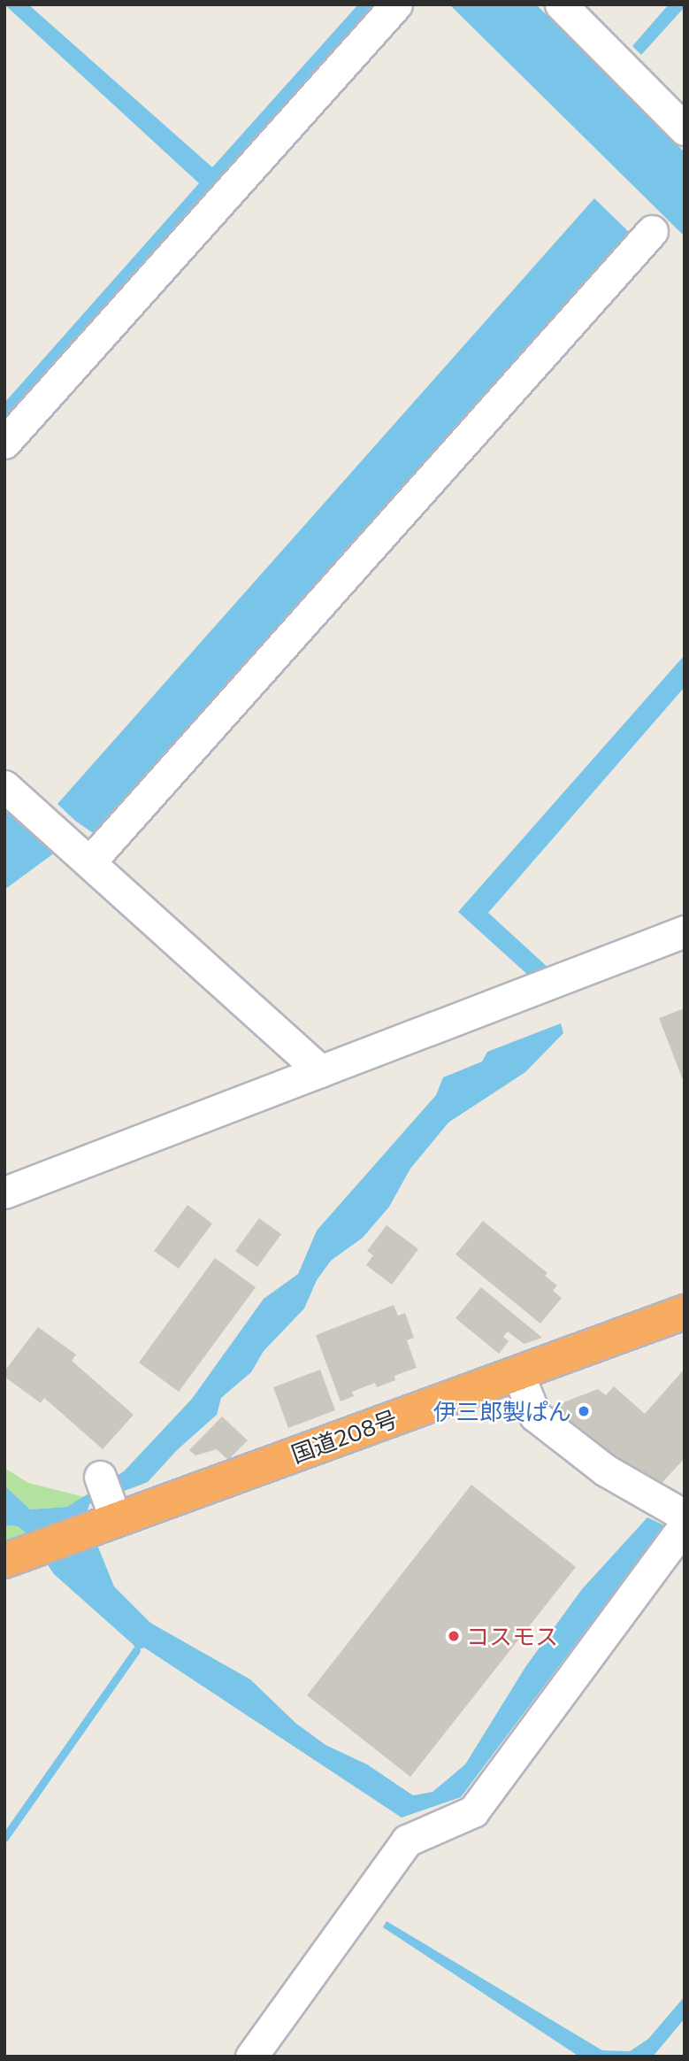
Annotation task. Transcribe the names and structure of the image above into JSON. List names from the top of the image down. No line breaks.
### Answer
{"streets":{"highway":["国道208号"]},"places":["伊三郎製ぱん","コスモス"]}
